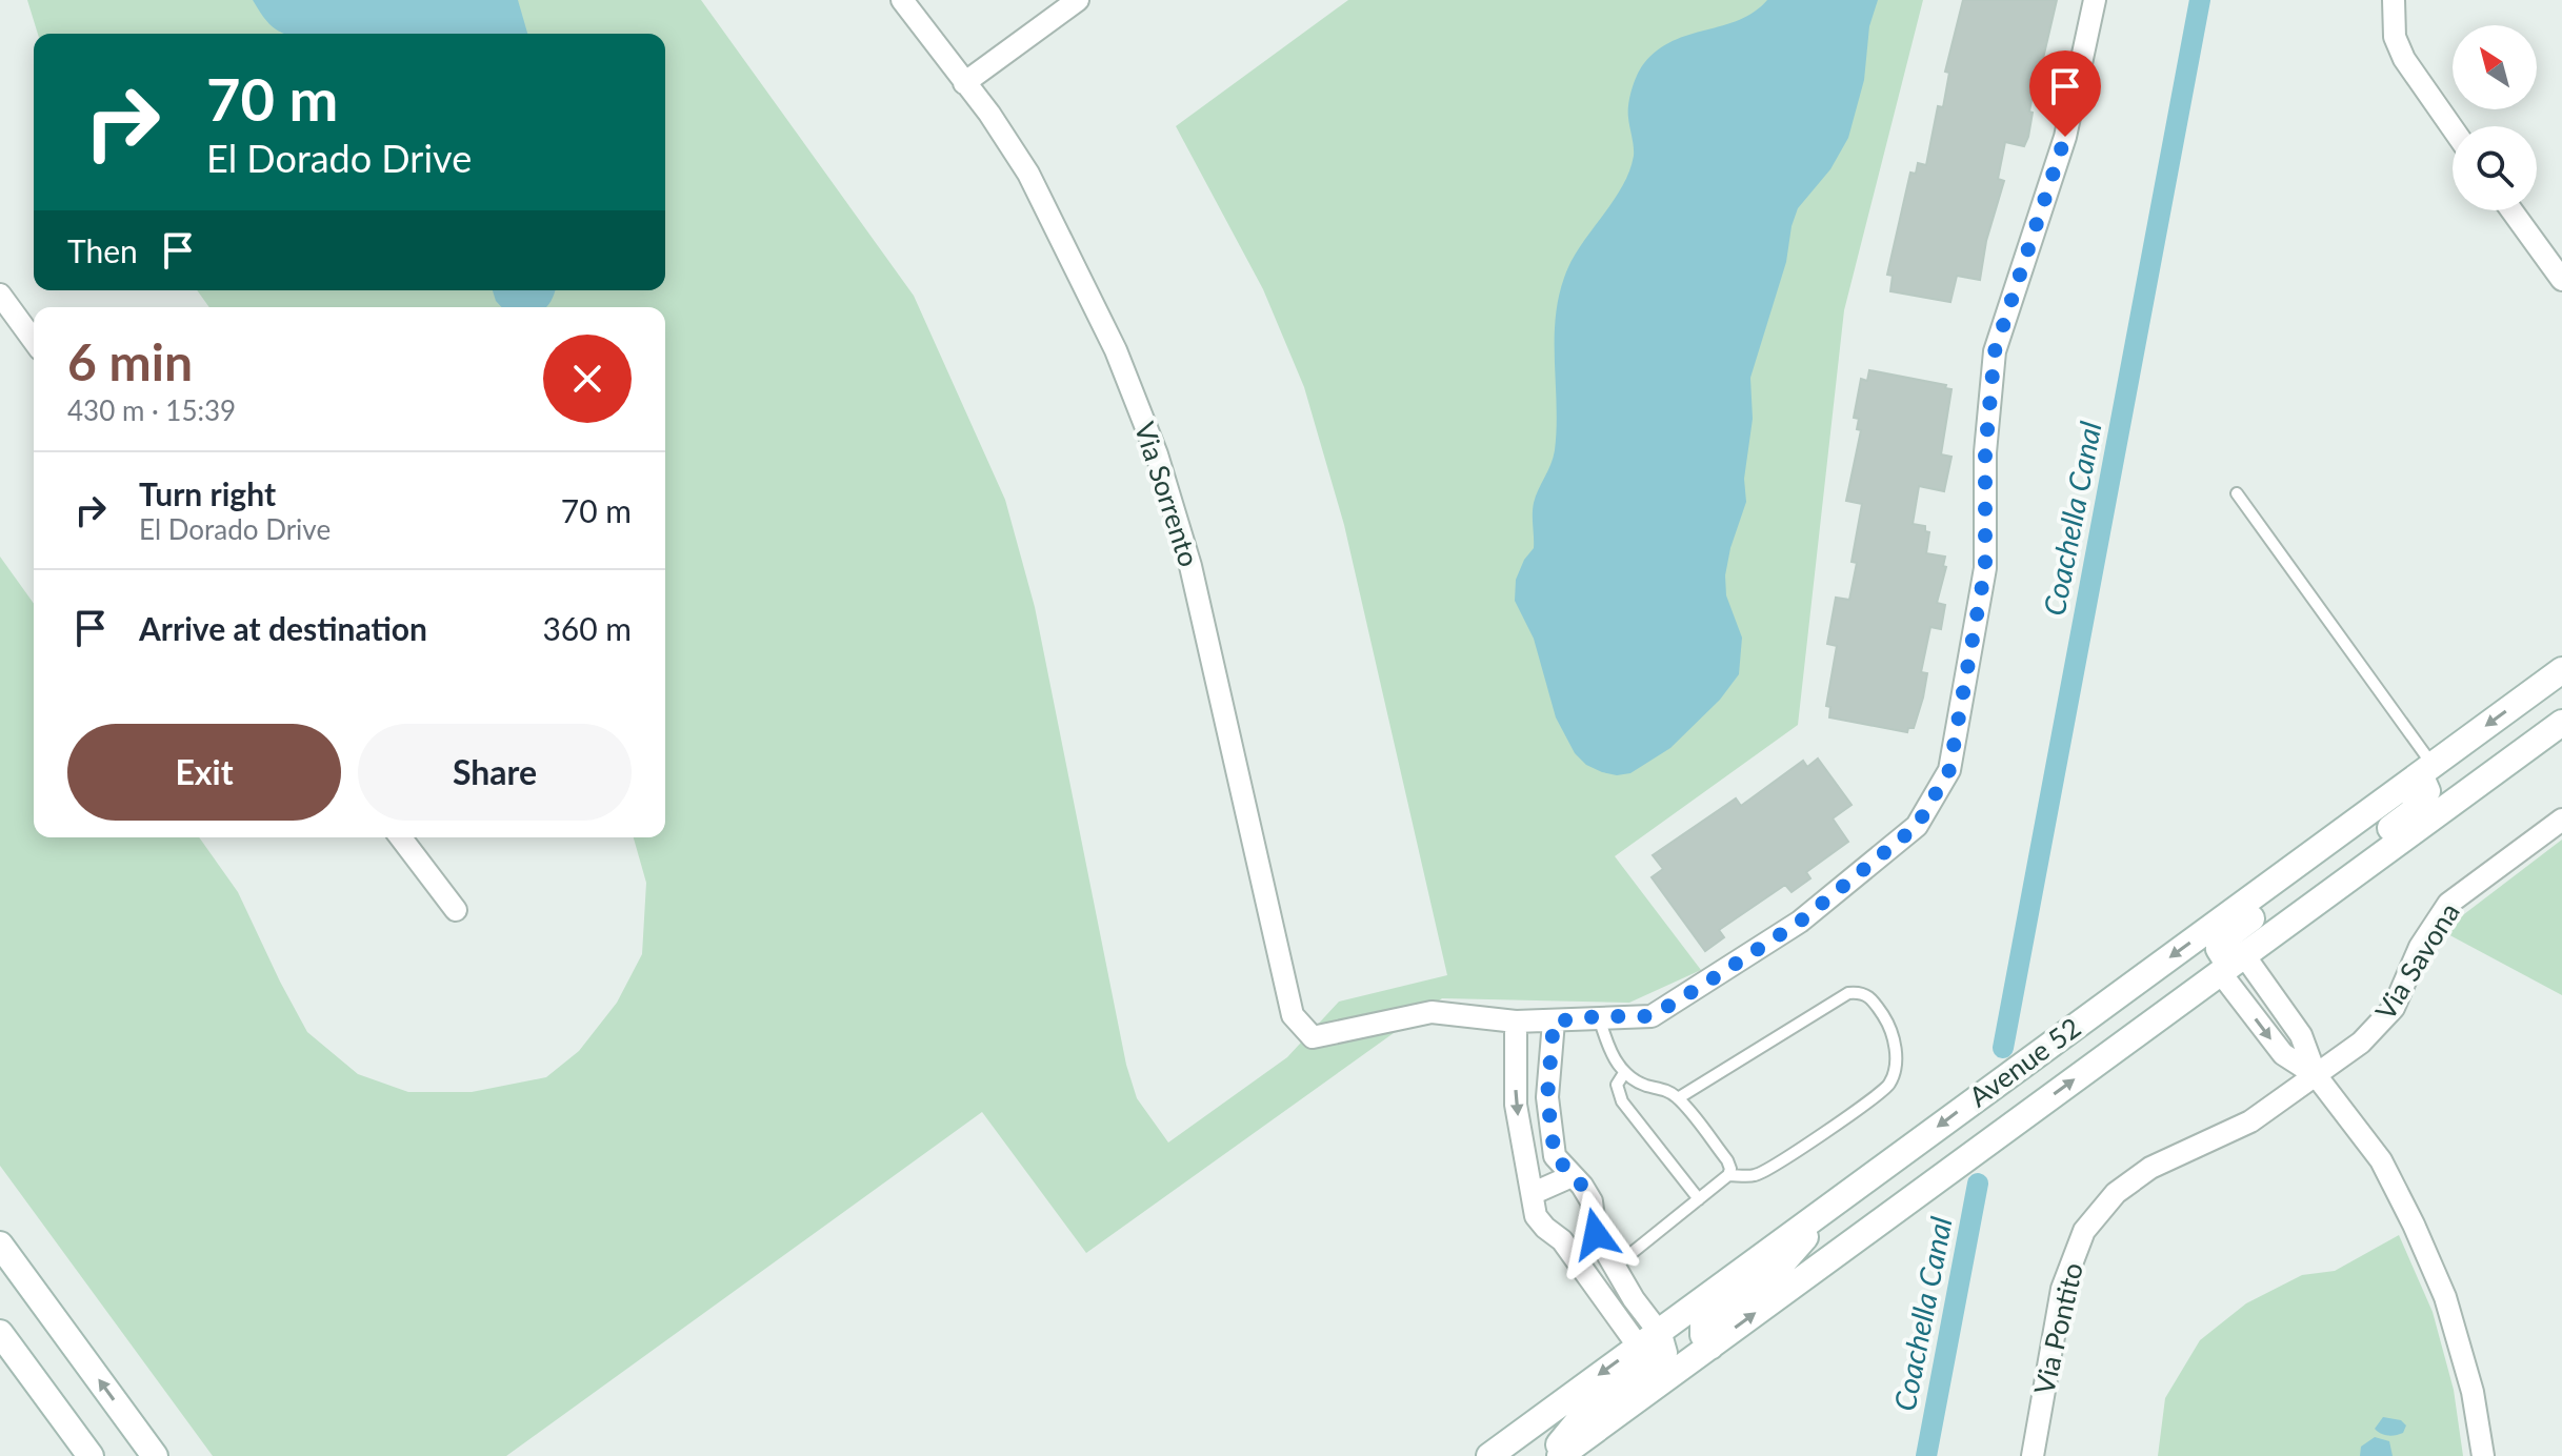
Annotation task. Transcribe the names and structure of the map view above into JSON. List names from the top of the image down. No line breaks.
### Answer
{"streets":{"main road":["Avenue 52"],"street":["Via Sorrento","Via Savona","Via Pontito"]},"crossings":[["Via Savona","Via Pontito"]],"water":["Coachella Canal"],"north":"top left","page":{"turn":["70 m","El Dorado Drive"],"then":"Then","heading":["6 min","430 m · 15:39"],"list":[{"name":"Turn right","note":"El Dorado Drive","value":"70 m"},{"name":"Arrive at destination","value":"360 m"}],"buttons":["Exit","Share"]}}
